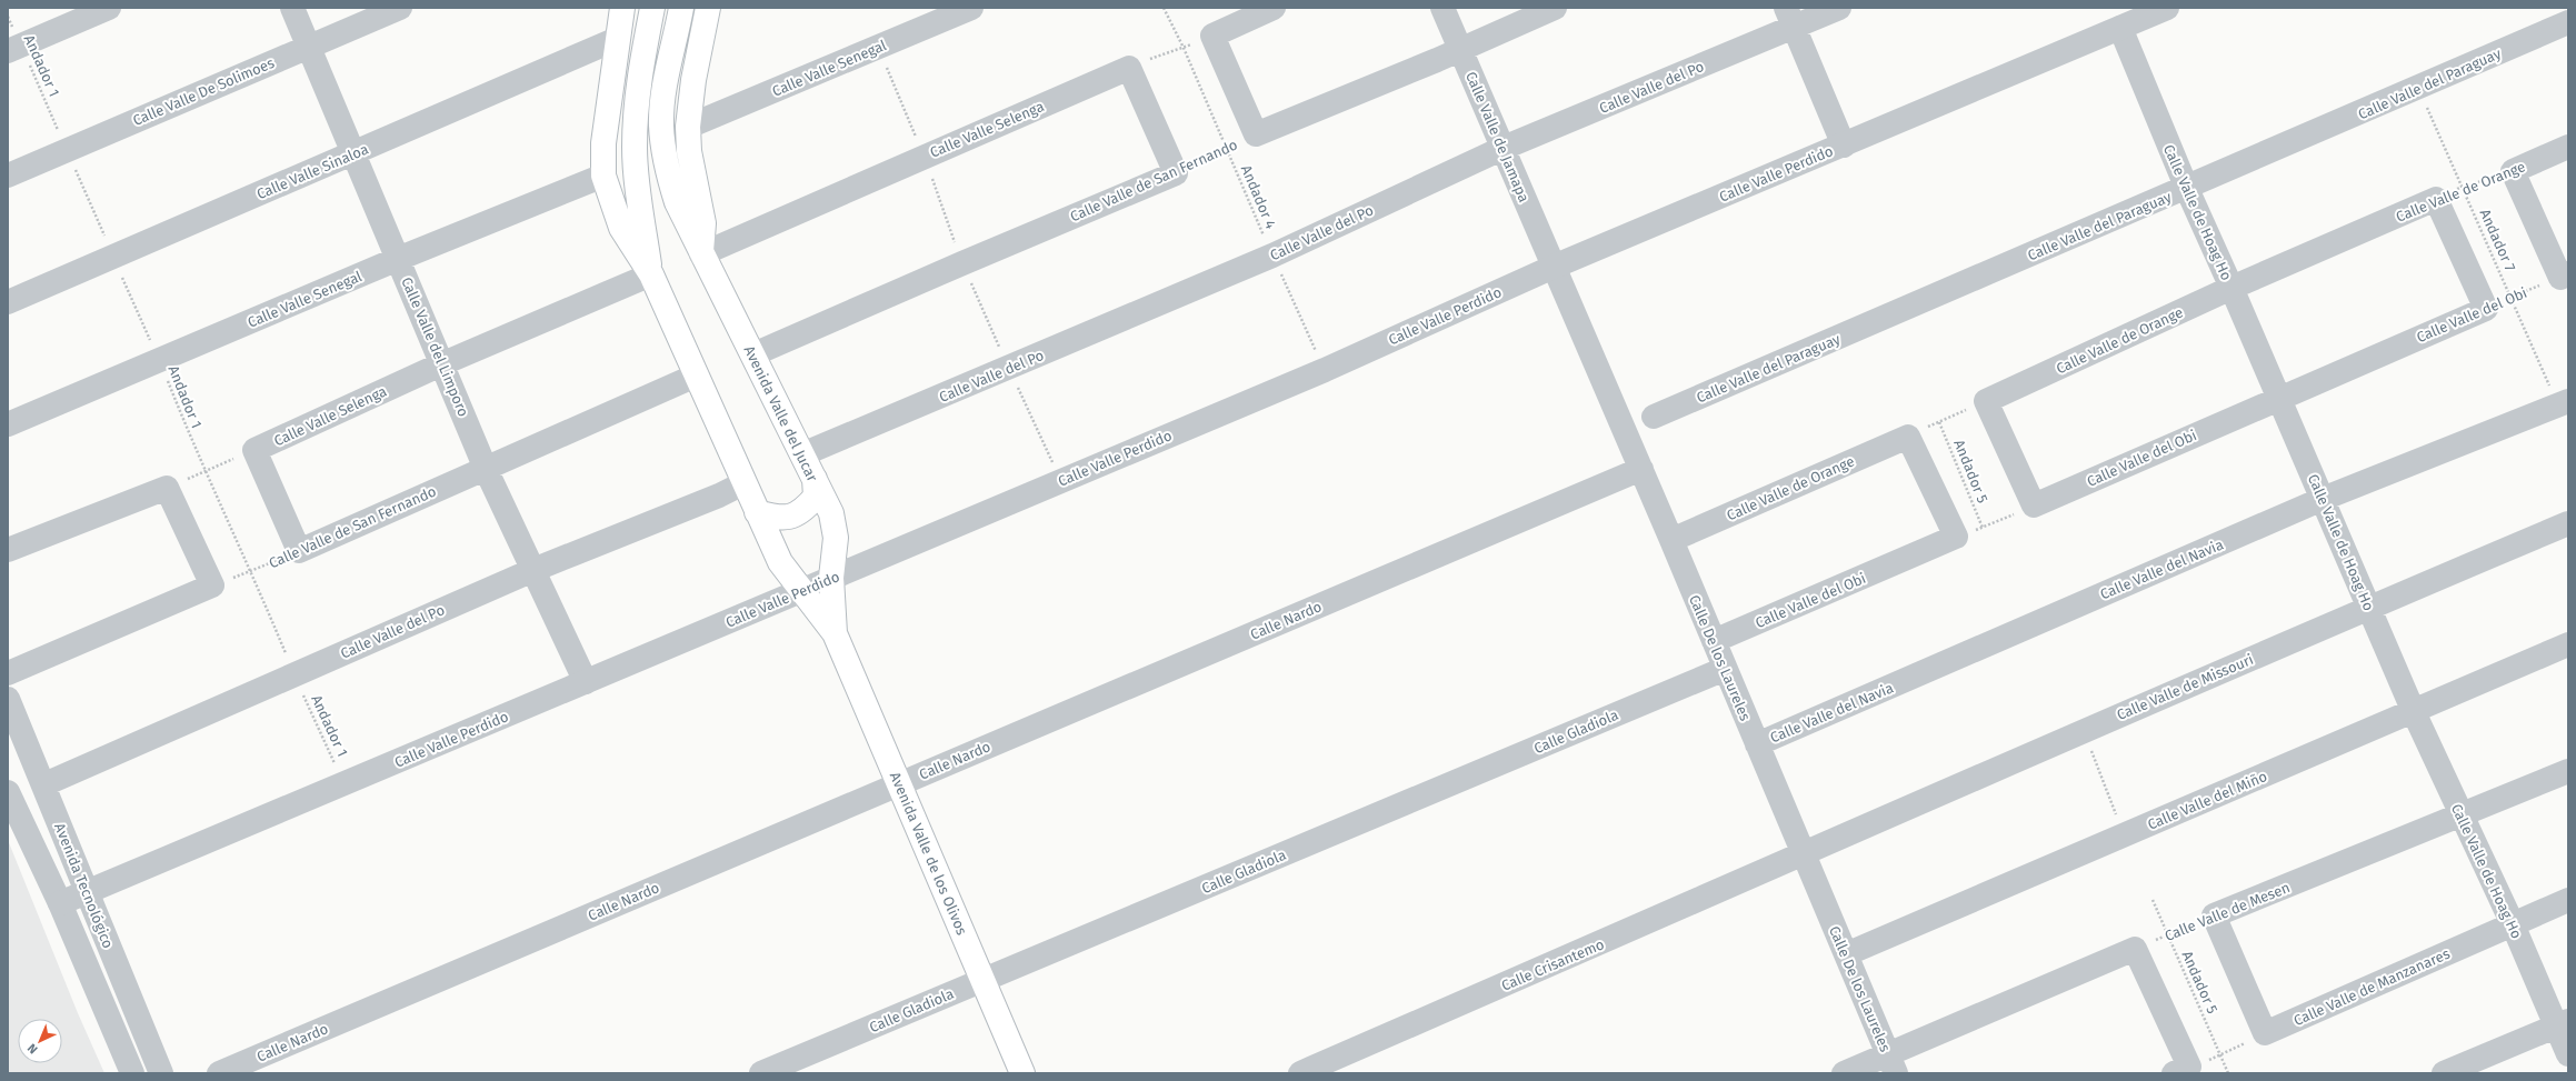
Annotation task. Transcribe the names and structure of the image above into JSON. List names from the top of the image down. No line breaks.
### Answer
{"streets":{"main road":["Avenida Valle del Jucar","Avenida Valle de los Olivos"],"street":["Calle Valle Senegal","Calle Valle del Paraguay","Calle Valle del Po","Calle Valle De Solimoes","Calle Valle Selenga","Calle Valle de Jamapa","Calle Valle Sinaloa","Calle Valle Perdido","Calle Valle de San Fernando","Calle Valle de Orange","Calle Valle de Hoag Ho","Calle Valle del Obi","Calle Valle del Limporo","Calle Valle del Navia","Calle Nardo","Calle De los Laureles","Calle Valle de Missouri","Calle Gladiola","Calle Valle del Miño","Avenida Tecnológico","Calle Valle de Mesen","Calle Crisantemo","Calle Valle de Manzanares"],"path":["Andador 1","Andador 4","Andador 7","Andador 5"]},"crossings":[["Andador 1","Calle Valle Senegal"],["Andador 1","Calle Valle del Po"],["Andador 1","Calle Valle De Solimoes"],["Andador 1","Calle Valle Sinaloa"],["Andador 1","Calle Valle Perdido"],["Andador 1","Calle Valle de San Fernando"],["Calle Valle Senegal","Calle Valle del Limporo"],["Calle Valle del Paraguay","Calle Valle de Hoag Ho"],["Calle Valle del Paraguay","Andador 7"],["Calle Valle del Po","Calle Valle de Jamapa"],["Calle Valle del Po","Andador 4"],["Calle Valle del Po","Calle Valle del Limporo"],["Calle Valle del Po","Avenida Valle del Jucar"],["Calle Valle del Po","Avenida Tecnológico"],["Calle Valle De Solimoes","Calle Valle del Limporo"],["Calle Valle Selenga","Calle Valle del Limporo"],["Calle Valle Selenga","Avenida Valle del Jucar"],["Calle Valle de Jamapa","Calle Valle Perdido"],["Calle Valle de Jamapa","Calle De los Laureles"],["Calle Valle Sinaloa","Calle Valle del Limporo"],["Calle Valle Perdido","Andador 4"],["Calle Valle Perdido","Calle Valle de Hoag Ho"],["Calle Valle Perdido","Calle Valle del Limporo"],["Calle Valle Perdido","Avenida Valle del Jucar"],["Calle Valle Perdido","Calle De los Laureles"],["Calle Valle Perdido","Avenida Valle de los Olivos"],["Calle Valle Perdido","Avenida Tecnológico"],["Calle Valle de San Fernando","Andador 4"],["Calle Valle de San Fernando","Calle Valle del Limporo"],["Calle Valle de San Fernando","Avenida Valle del Jucar"],["Calle Valle de Orange","Calle Valle de Hoag Ho"],["Calle Valle de Orange","Andador 7"],["Calle Valle de Orange","Calle De los Laureles"],["Calle Valle de Hoag Ho","Calle Valle del Obi"],["Calle Valle de Hoag Ho","Calle Valle del Navia"],["Calle Valle de Hoag Ho","Calle Valle de Missouri"],["Calle Valle de Hoag Ho","Calle Valle del Miño"],["Calle Valle de Hoag Ho","Calle Valle de Mesen"],["Calle Valle de Hoag Ho","Calle Valle de Manzanares"],["Andador 7","Calle Valle del Obi"],["Andador 7","Calle Valle del Navia"],["Calle Valle del Obi","Calle De los Laureles"],["Avenida Valle del Jucar","Avenida Valle de los Olivos"],["Andador 5","Calle Valle de Mesen"],["Calle Valle del Navia","Calle De los Laureles"],["Calle Nardo","Calle De los Laureles"],["Calle Nardo","Avenida Valle de los Olivos"],["Calle De los Laureles","Calle Valle de Missouri"],["Calle De los Laureles","Calle Gladiola"],["Calle De los Laureles","Calle Valle del Miño"],["Calle De los Laureles","Calle Crisantemo"],["Calle Valle de Missouri","Calle Crisantemo"],["Calle Gladiola","Avenida Valle de los Olivos"]],"north":"bottom left"}
